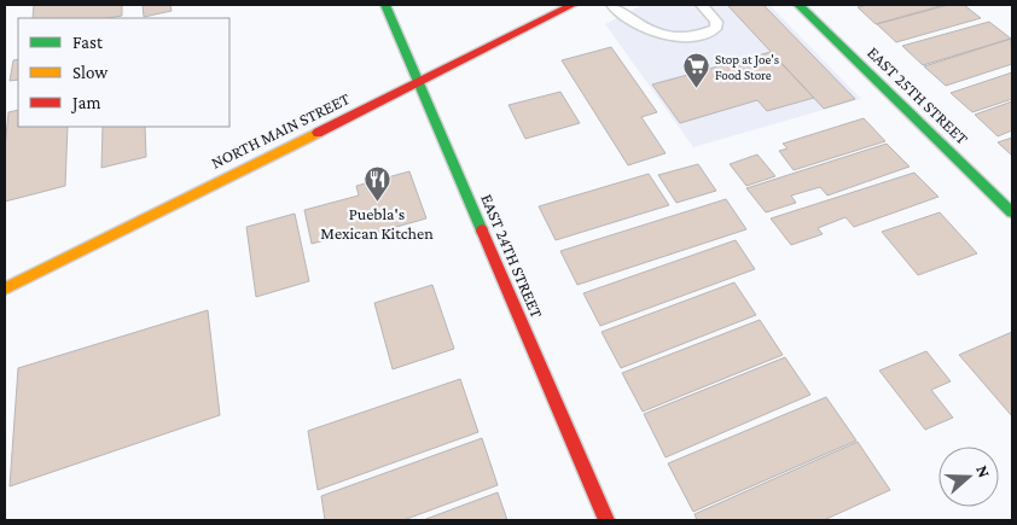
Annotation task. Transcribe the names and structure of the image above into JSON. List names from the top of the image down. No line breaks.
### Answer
{"streets":{"street":["EAST 25TH STREET","NORTH MAIN STREET","EAST 24TH STREET"]},"crossings":[["NORTH MAIN STREET","EAST 24TH STREET"]],"places":{"supermarket":["Stop at Joe's Food Store"],"restaurant":["Puebla's Mexican Kitchen"]},"legend":["Fast","Slow","Jam"],"north":"right"}
